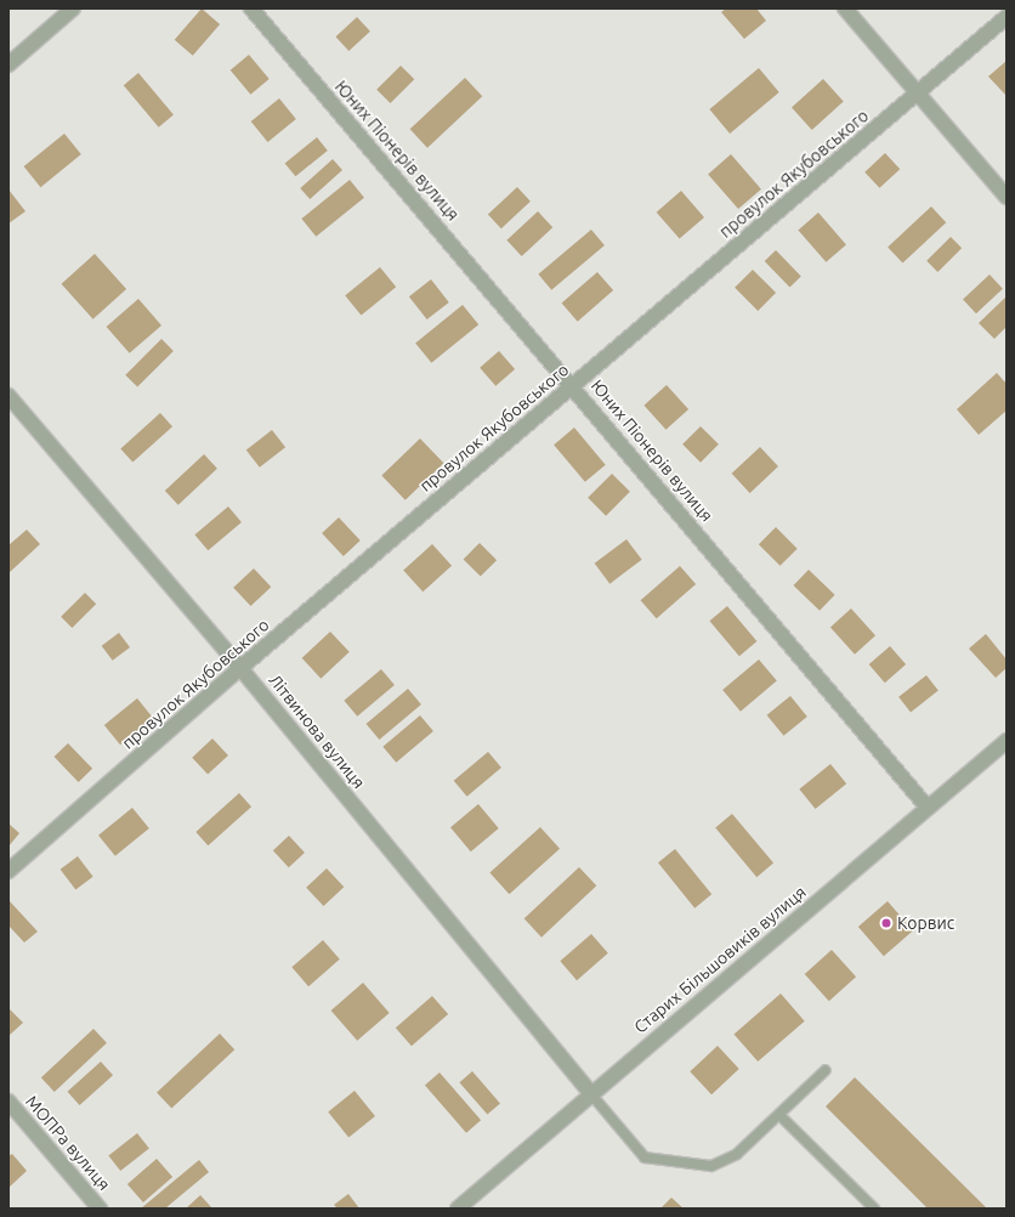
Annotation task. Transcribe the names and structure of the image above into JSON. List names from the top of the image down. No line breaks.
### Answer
{"streets":{"street":["Юних Піонерів вулиця","провулок Якубовського","Літвинова вулиця","Старих Більшовиків вулиця","МОПРа вулиця"]},"crossings":[["Юних Піонерів вулиця","провулок Якубовського"],["Юних Піонерів вулиця","Старих Більшовиків вулиця"],["провулок Якубовського","Літвинова вулиця"],["Літвинова вулиця","Старих Більшовиків вулиця"]],"places":["Корвис"]}
